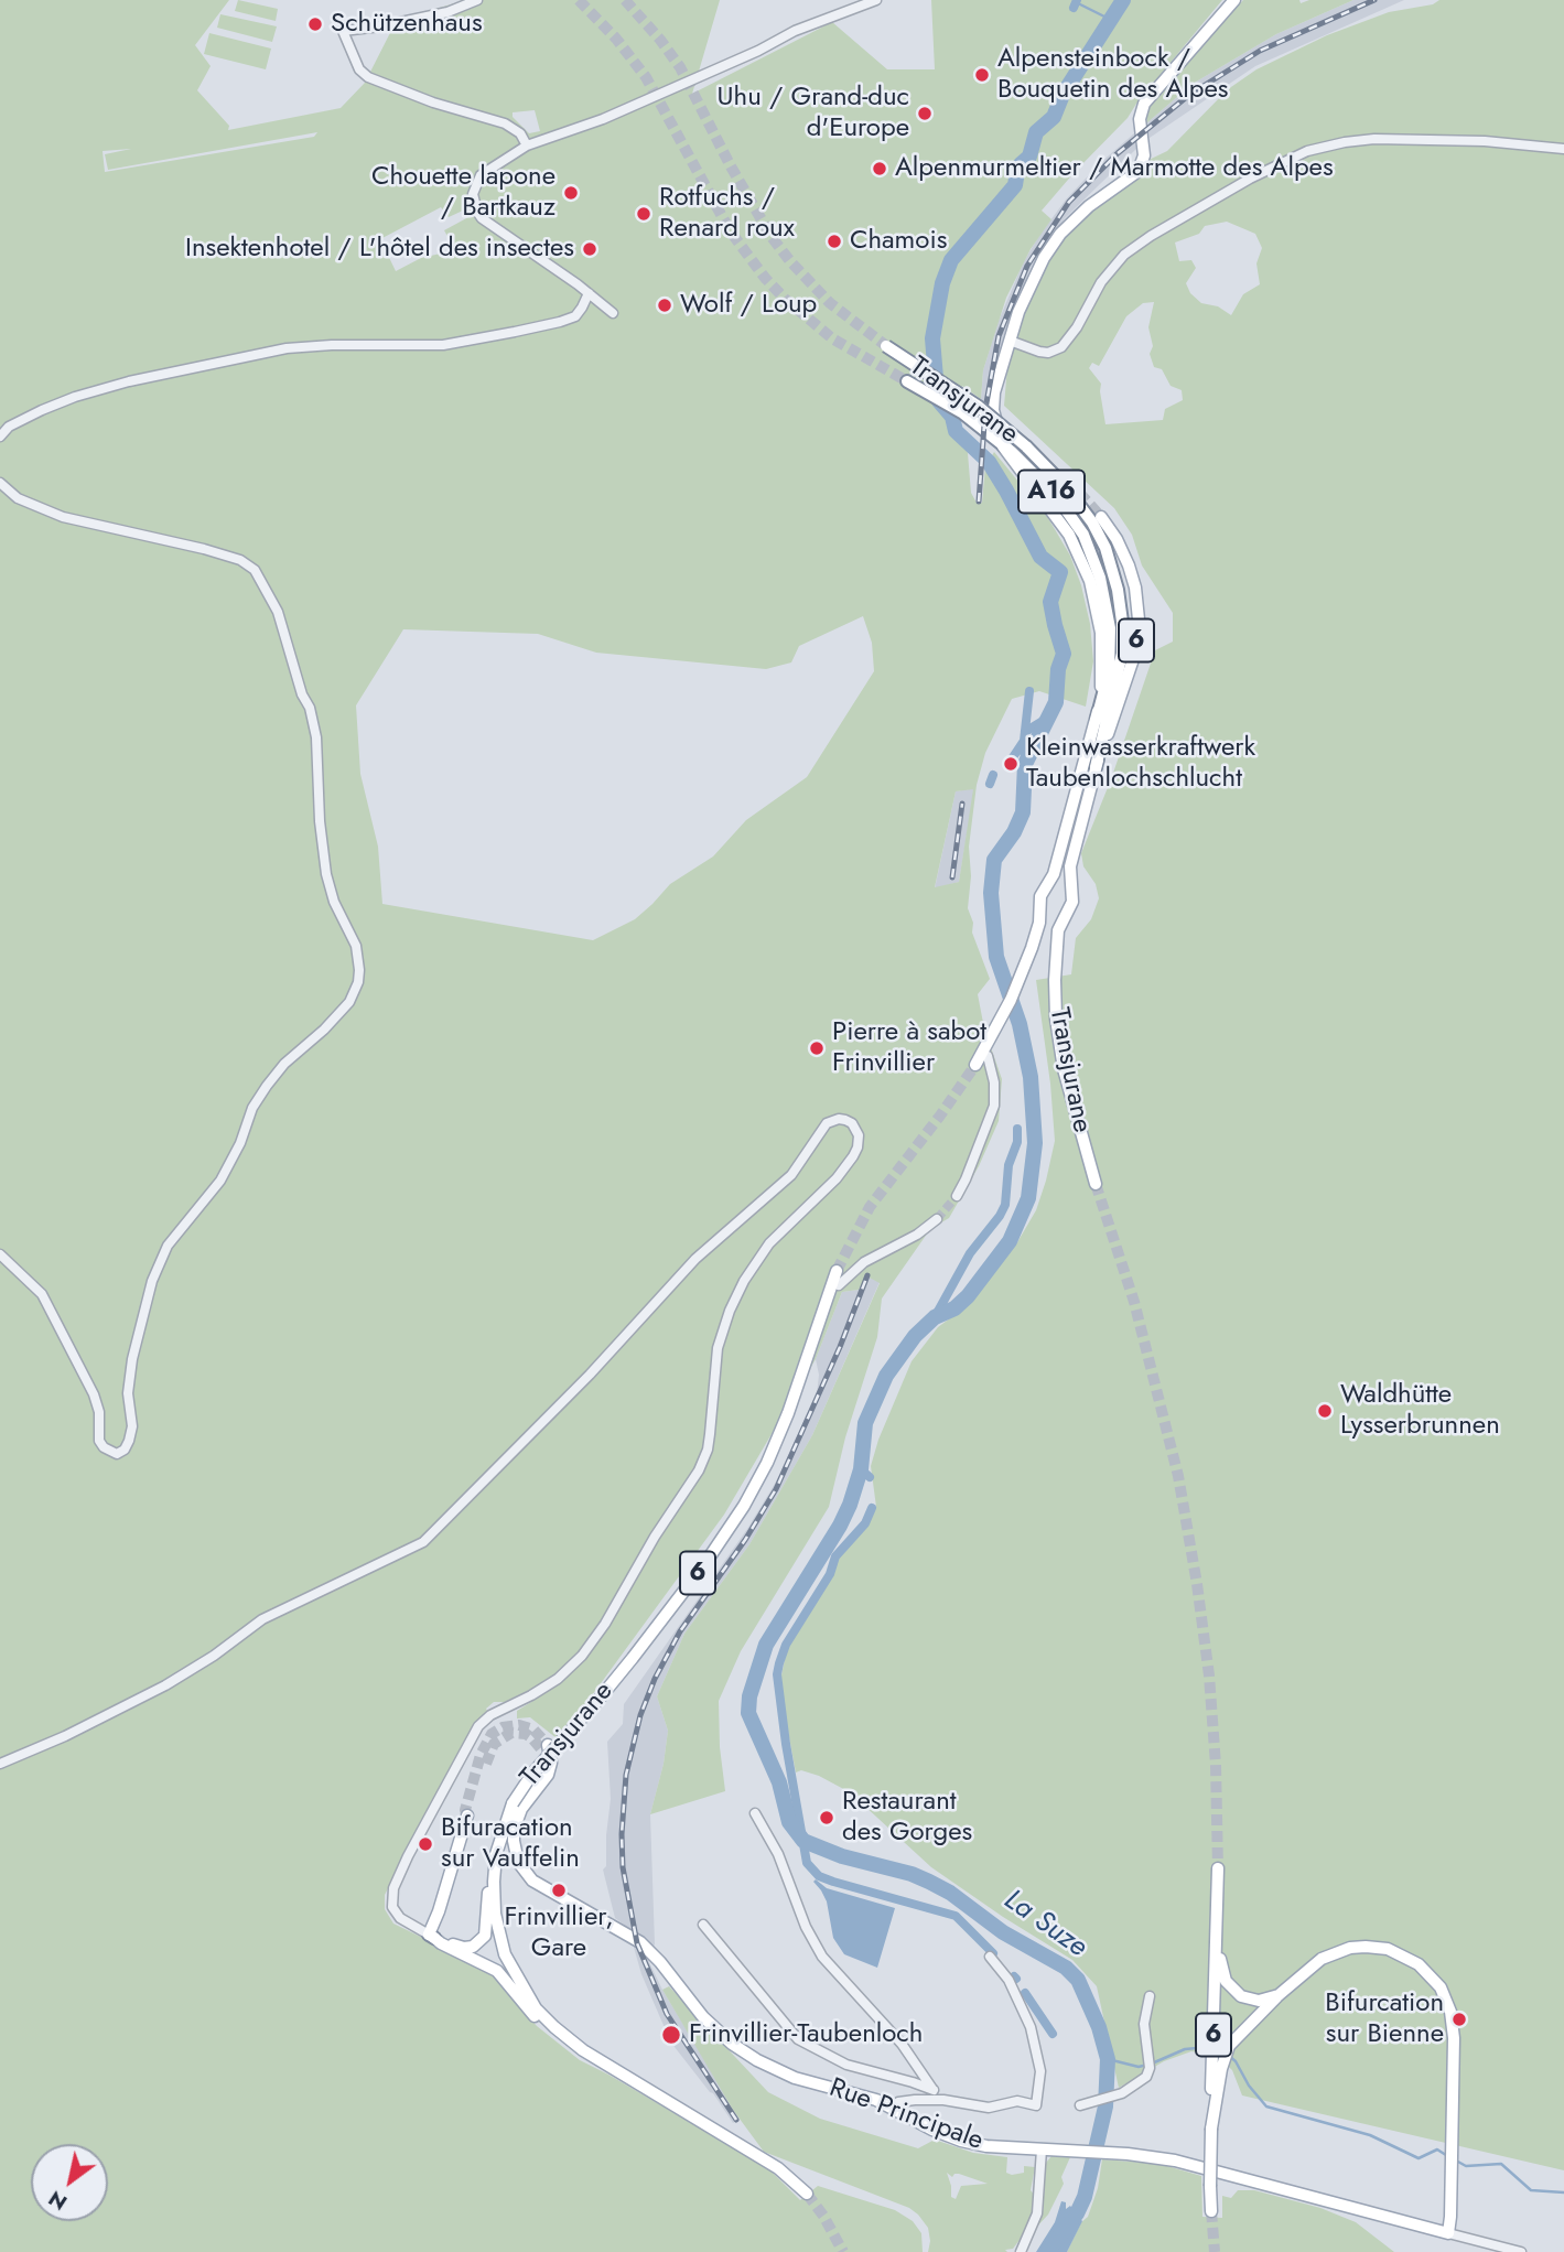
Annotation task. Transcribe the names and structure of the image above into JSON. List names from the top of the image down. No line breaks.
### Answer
{"streets":{"highway":["Transjurane","A16"],"main road":["6","Rue Principale"]},"crossings":[["Transjurane","6"],["Transjurane","Rue Principale"]],"water":["La Suze"],"places":["Schützenhaus","Alpensteinbock / Bouquetin des Alpes","Uhu / Grand-duc d'Europe","Alpenmurmeltier / Marmotte des Alpes","Chouette lapone / Bartkauz","Rotfuchs / Renard roux","Chamois","Insektenhotel / L'hôtel des insectes","Wolf / Loup","Kleinwasserkraftwerk Taubenlochschlucht","Pierre à sabot Frinvillier","Waldhütte Lysserbrunnen","Restaurant des Gorges","Bifuracation sur Vauffelin","Frinvillier, Gare","Bifurcation sur Bienne","Frinvillier-Taubenloch"],"north":"bottom left"}
